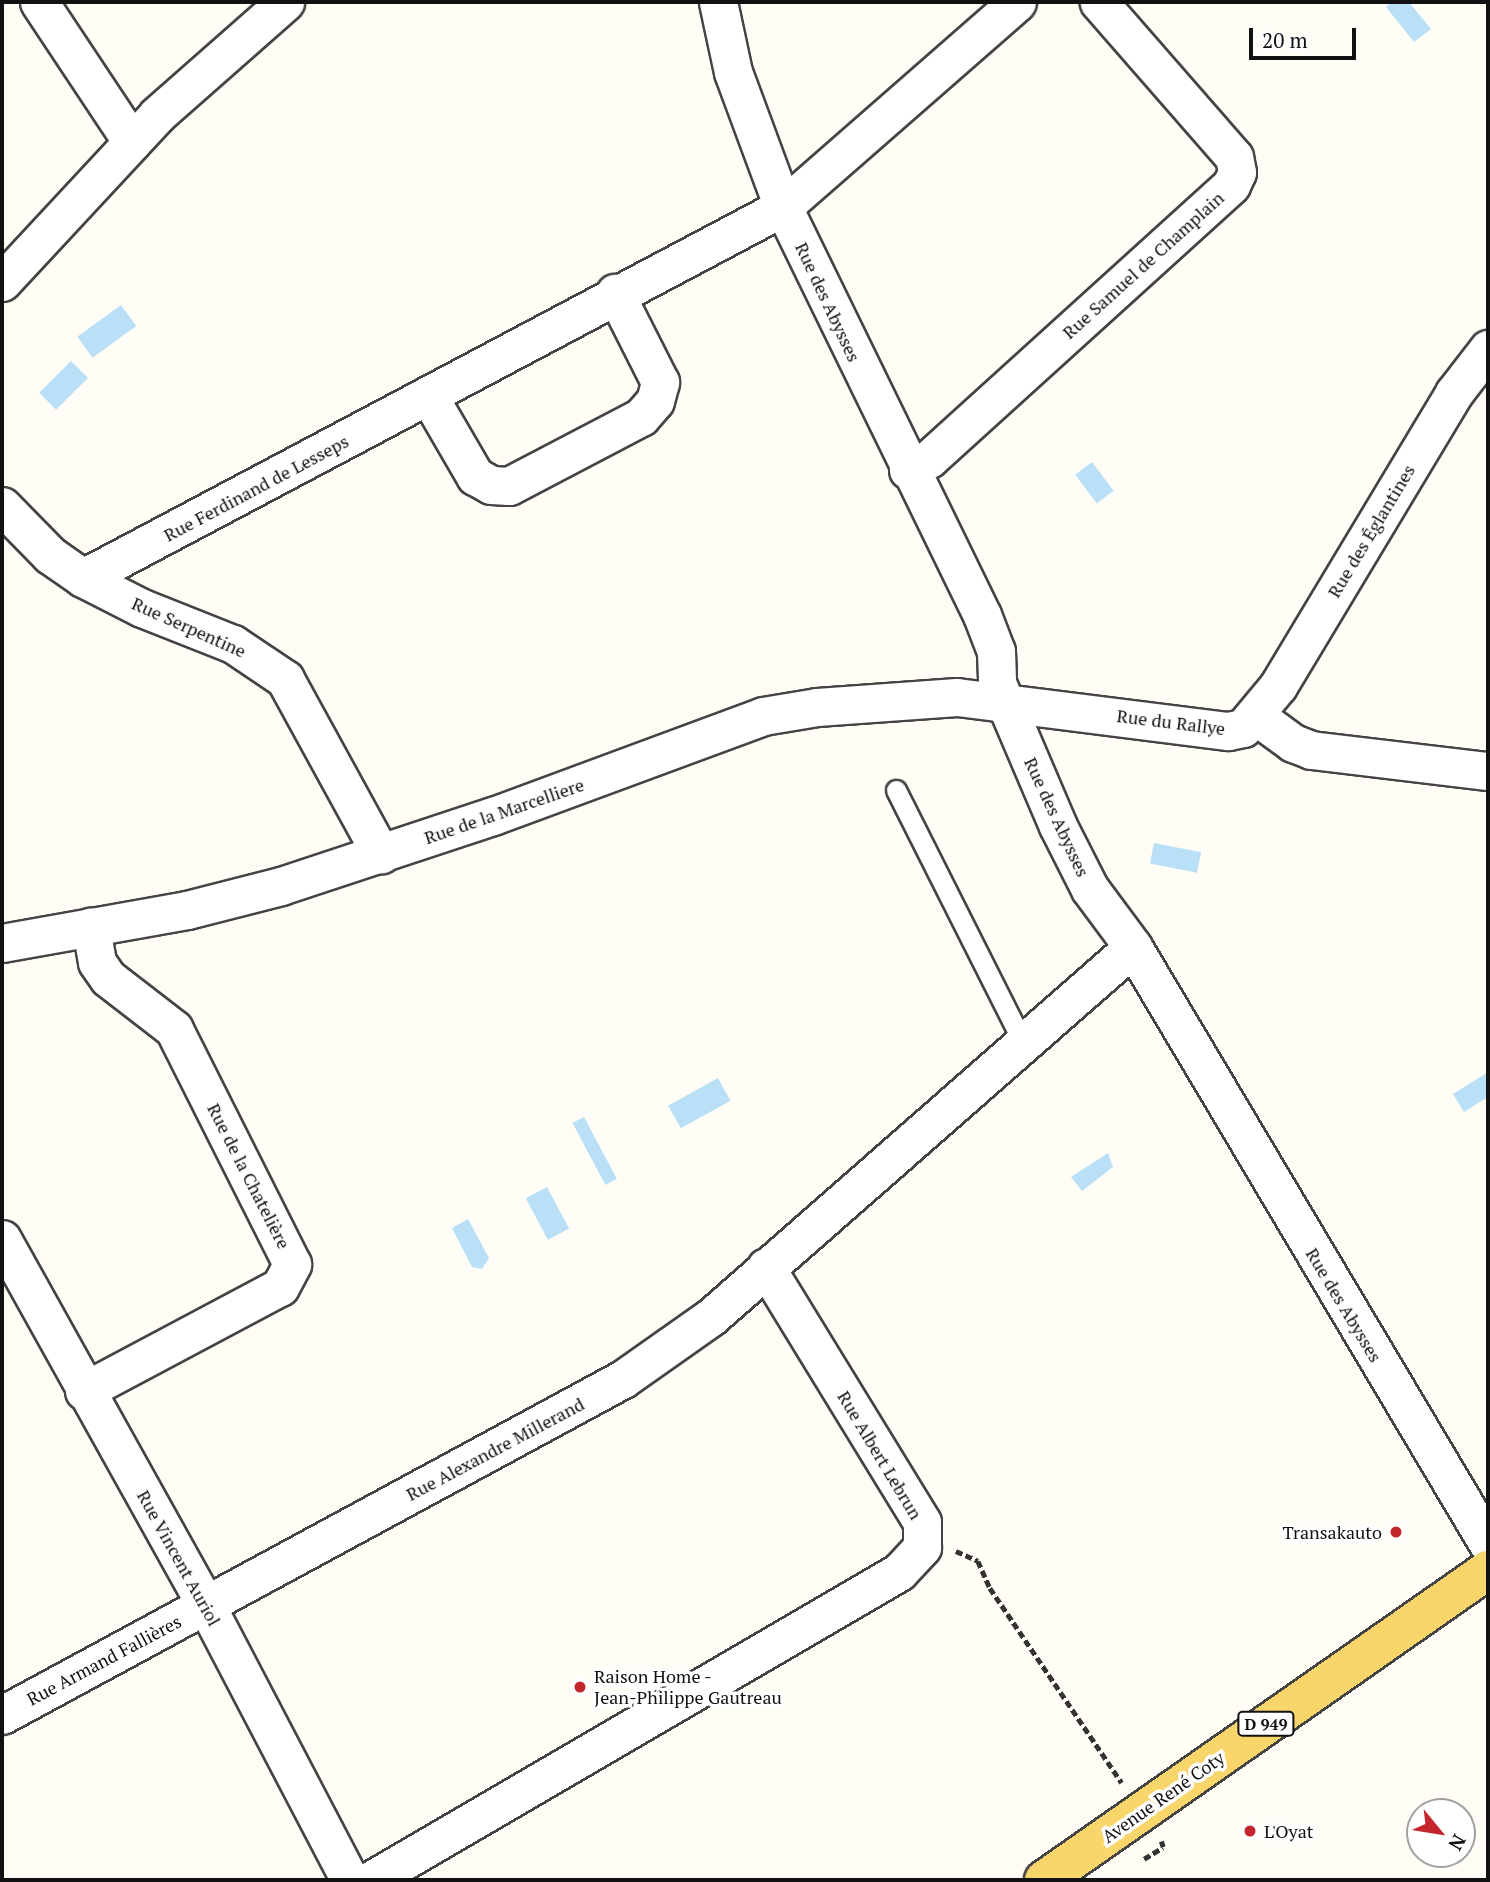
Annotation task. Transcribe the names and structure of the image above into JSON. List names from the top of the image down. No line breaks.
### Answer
{"streets":{"main road":["D 949","Avenue René Coty"],"street":["Rue Samuel de Champlain","Rue des Abysses","Rue Ferdinand de Lesseps","Rue des Églantines","Rue Serpentine","Rue du Rallye","Rue de la Marcelliere","Rue de la Chatelière","Rue Alexandre Millerand","Rue Albert Lebrun","Rue Vincent Auriol","Rue Armand Fallières"]},"crossings":[["Rue Samuel de Champlain","Rue des Abysses"],["Rue des Abysses","Rue Ferdinand de Lesseps"],["Rue des Abysses","Rue du Rallye"],["Rue des Abysses","Rue de la Marcelliere"],["Rue Ferdinand de Lesseps","Rue Serpentine"],["Rue des Églantines","Rue du Rallye"],["Rue Serpentine","Rue de la Marcelliere"],["Rue du Rallye","Rue de la Marcelliere"],["Rue de la Marcelliere","Rue de la Chatelière"],["Rue de la Chatelière","Rue Vincent Auriol"],["Rue Alexandre Millerand","Rue Albert Lebrun"],["Rue Alexandre Millerand","Rue Vincent Auriol"],["Rue Alexandre Millerand","Rue Armand Fallières"],["Rue Vincent Auriol","Rue Armand Fallières"]],"places":["Transakauto","Raison Home - Jean-Philippe Gautreau","L'Oyat"],"scale_bar":"20 m","north":"bottom right"}
